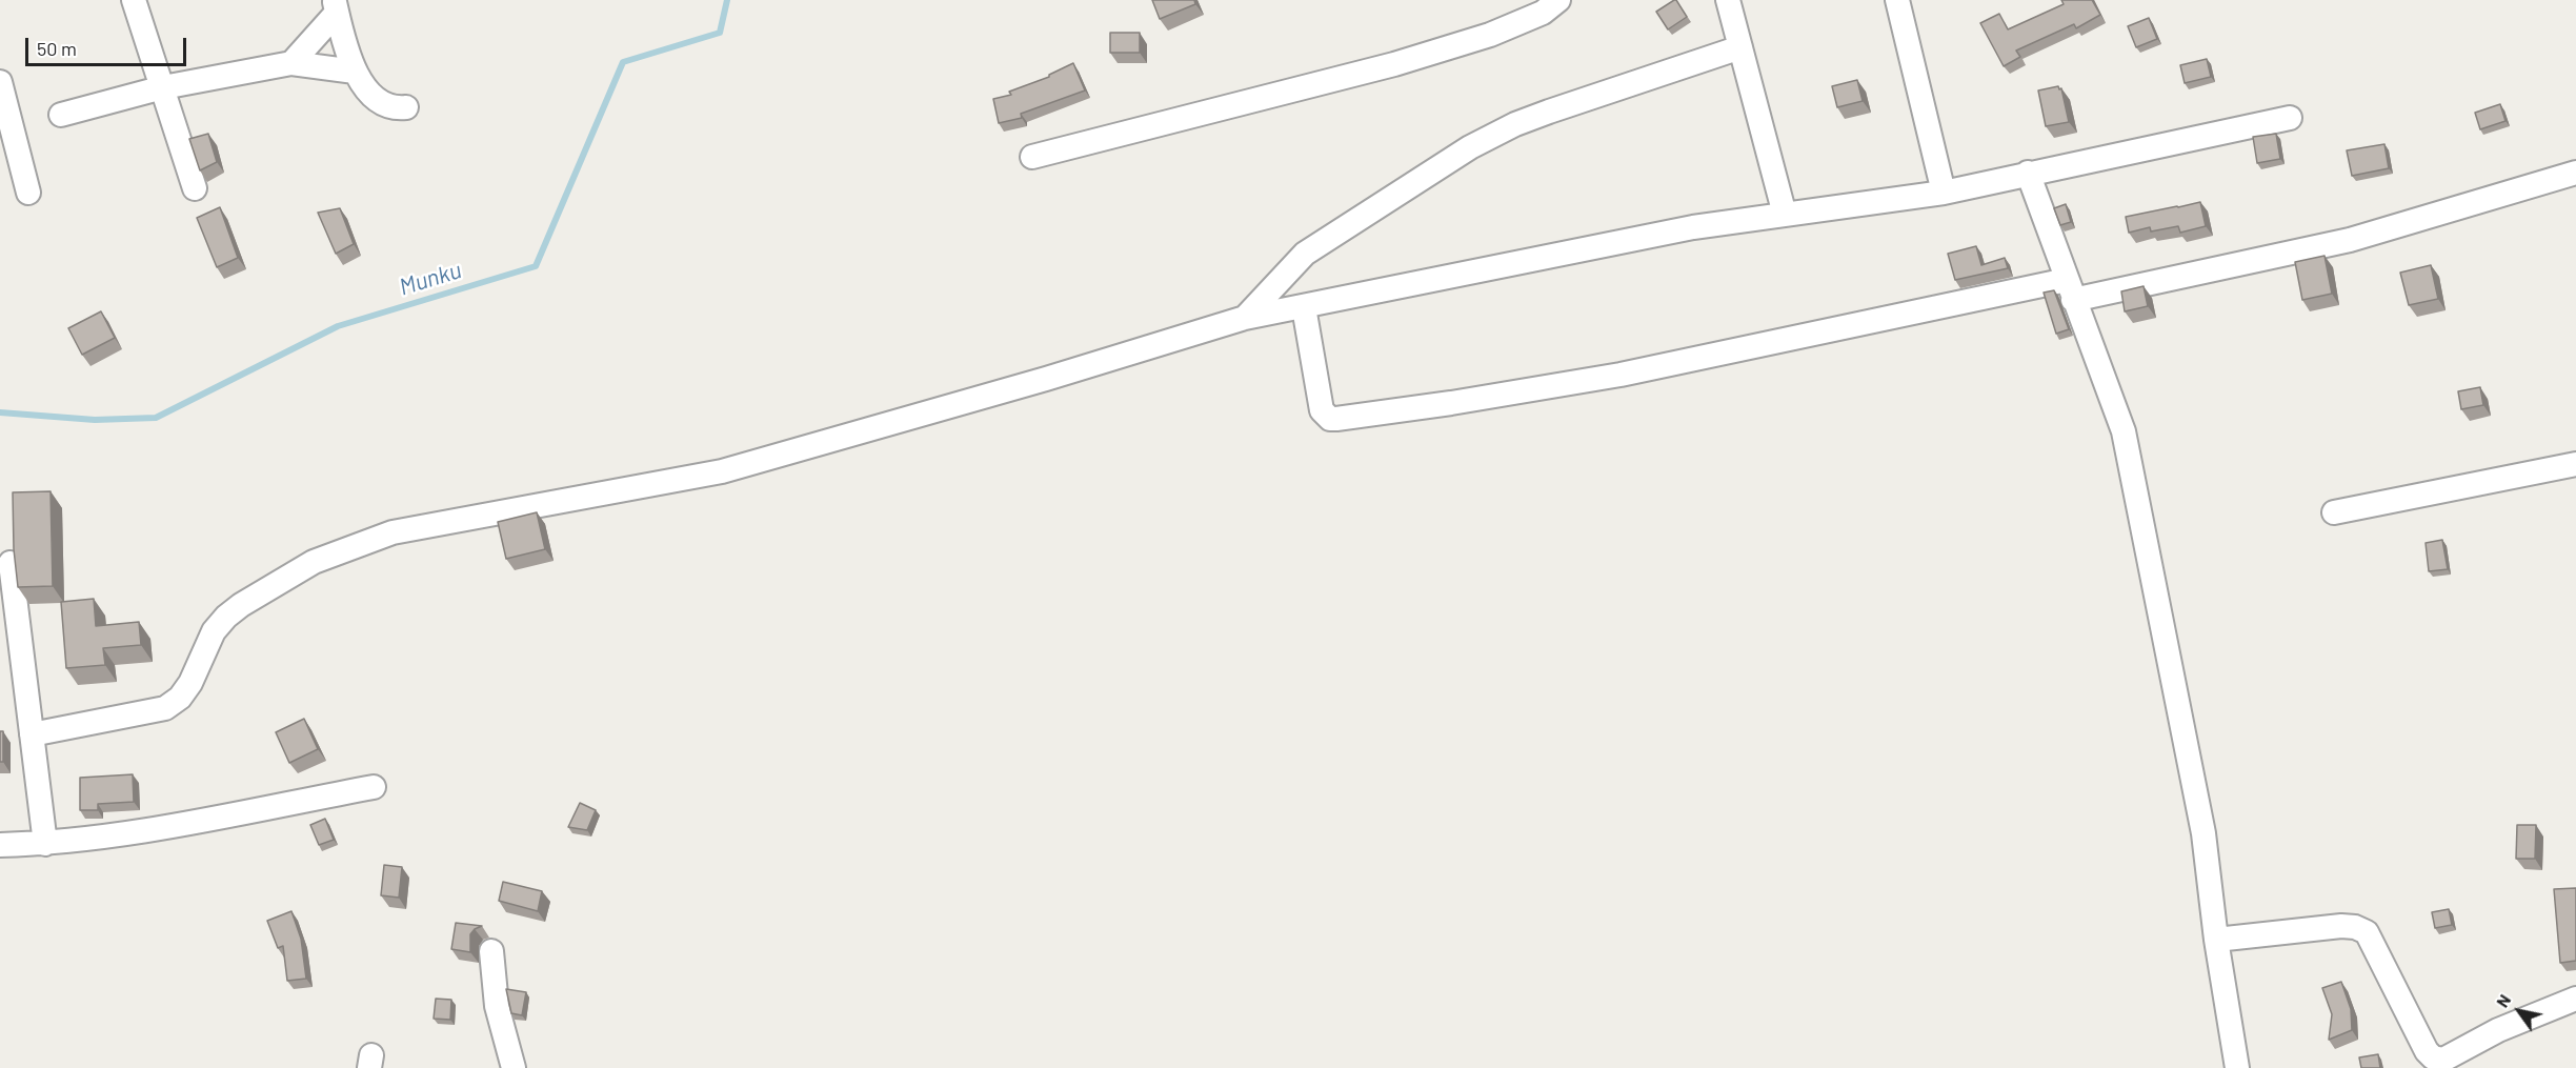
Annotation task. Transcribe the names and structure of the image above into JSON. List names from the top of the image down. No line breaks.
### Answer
{"water":["Munku"],"scale_bar":"50 m","north":"top left"}
